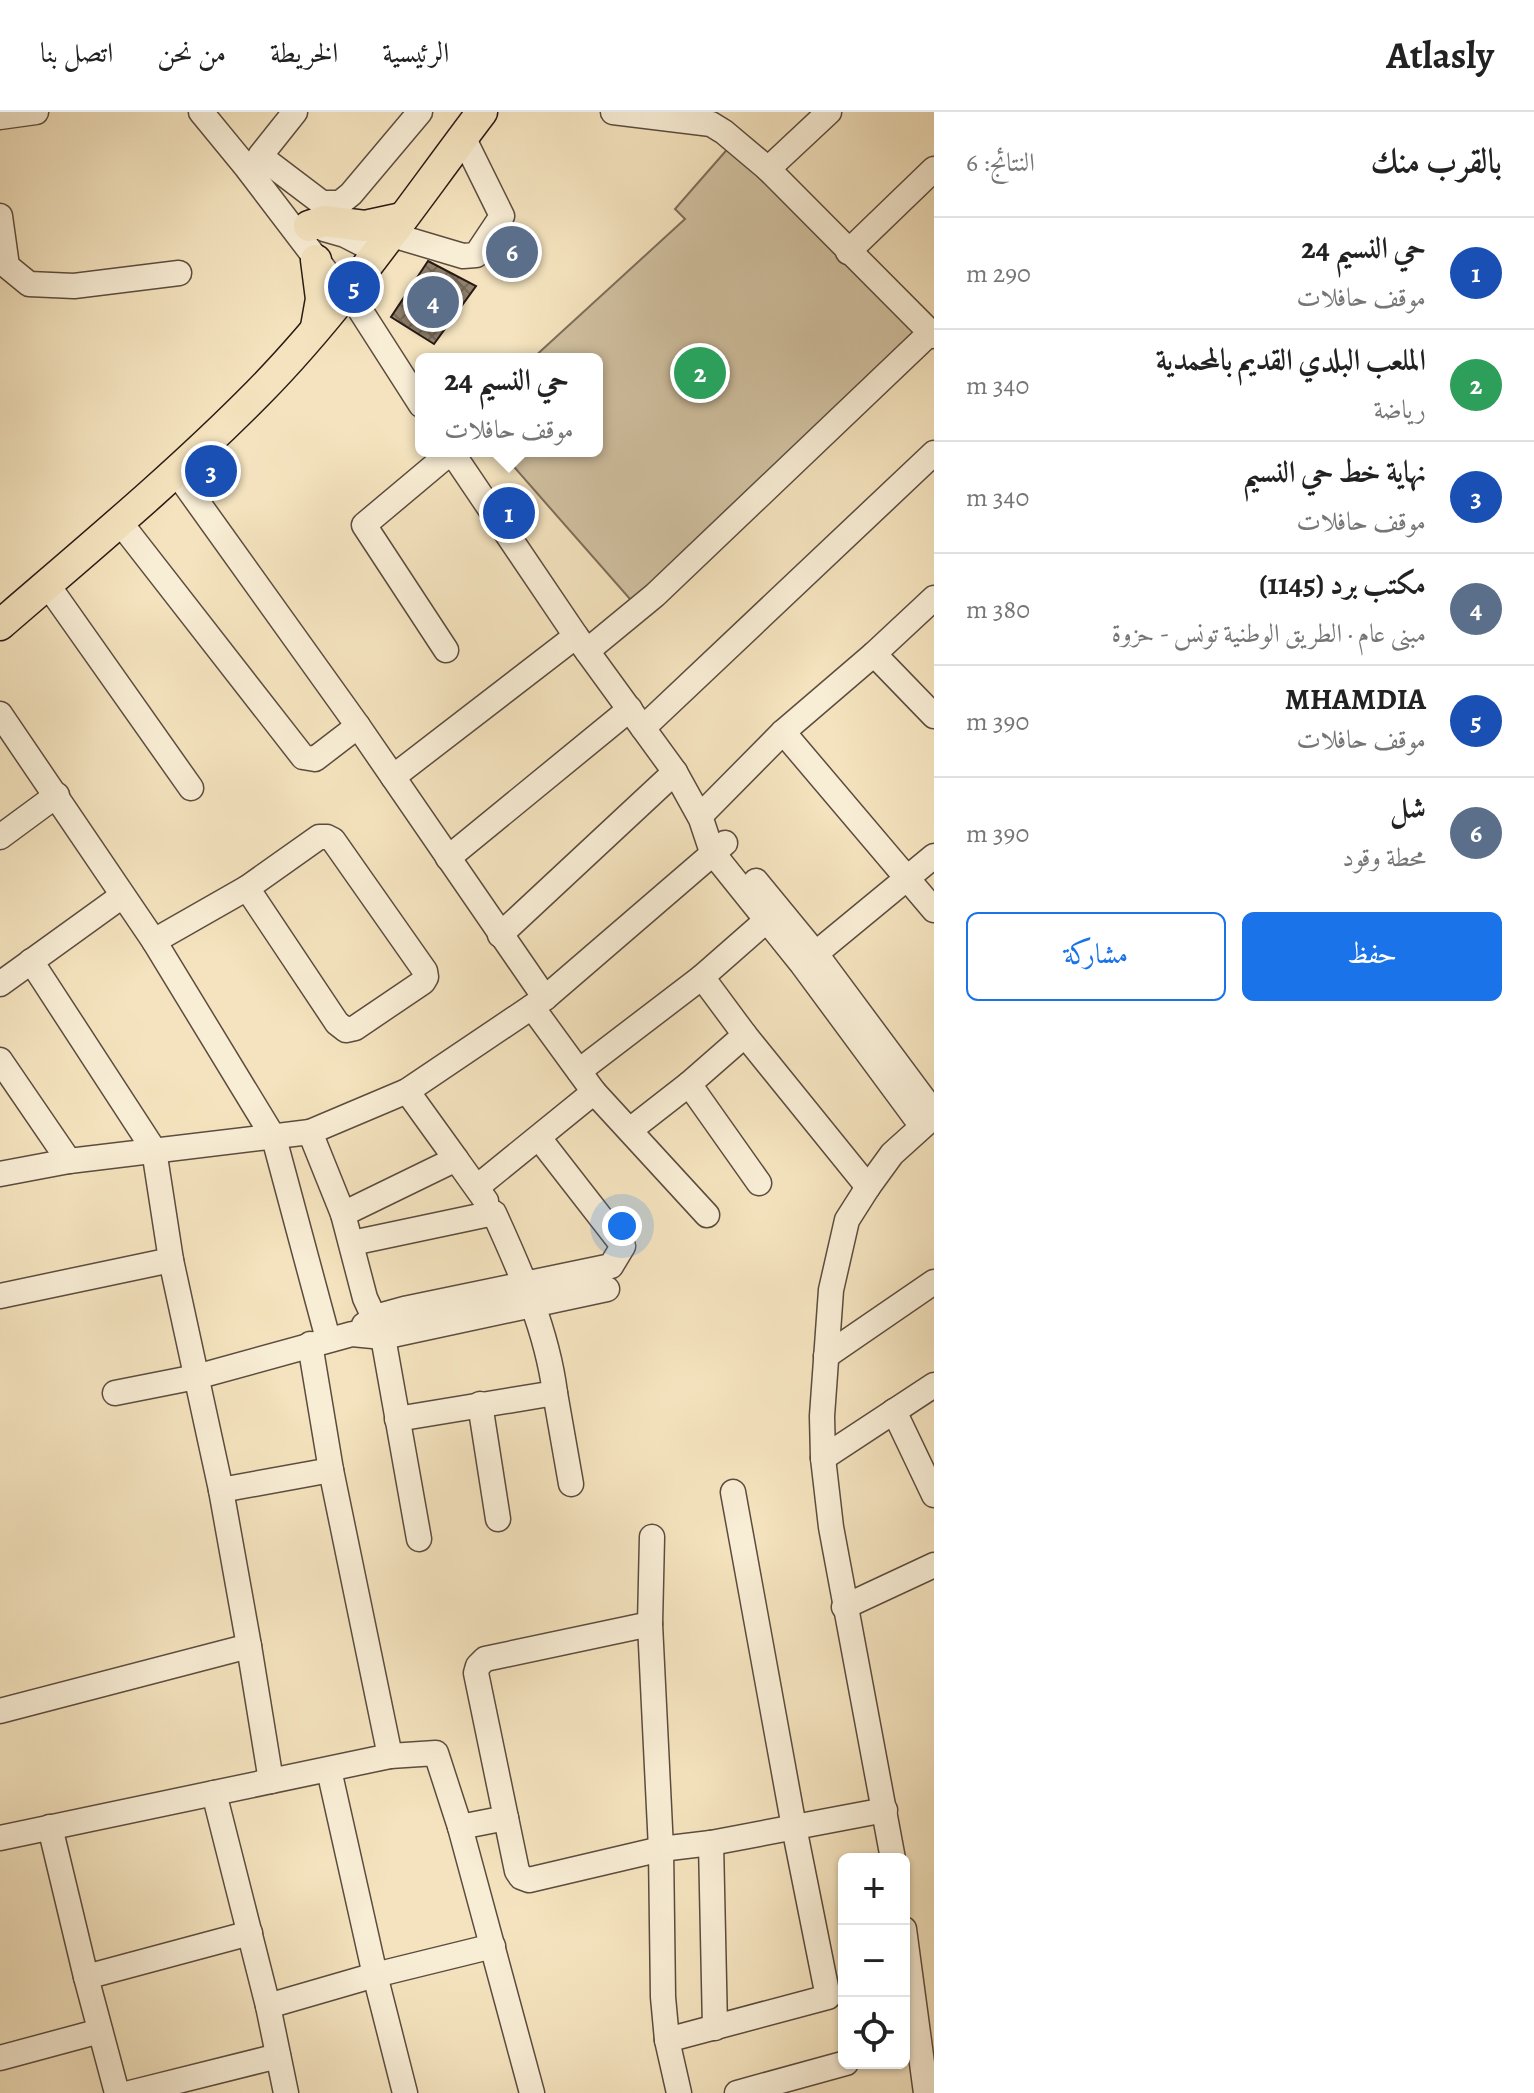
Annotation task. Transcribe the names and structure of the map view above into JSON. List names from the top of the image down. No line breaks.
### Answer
{"page":{"header":"Atlasly","nav":["الرئيسية","الخريطة","من نحن","اتصل بنا"],"heading":["بالقرب منك","النتائج: 6"],"list":[{"mark":"1","name":"حي النسيم 24","note":"موقف حافلات","value":"290 m"},{"mark":"2","name":"الملعب البلدي القديم بالمحمدية","note":"رياضة","value":"340 m"},{"mark":"3","name":"نهاية خط حي النسيم","note":"موقف حافلات","value":"340 m"},{"mark":"4","name":"مكتب برد (1145)","note":"مبنى عام · الطريق الوطنية تونس - حزوة","value":"380 m"},{"mark":"5","name":"MHAMDIA","note":"موقف حافلات","value":"390 m"},{"mark":"6","name":"شل","note":"محطة وقود","value":"390 m"}],"pins":["6","5","4","2","3","1"],"popup":["حي النسيم 24","موقف حافلات"],"buttons":["حفظ","مشاركة"],"map_buttons":["+","−"]}}
